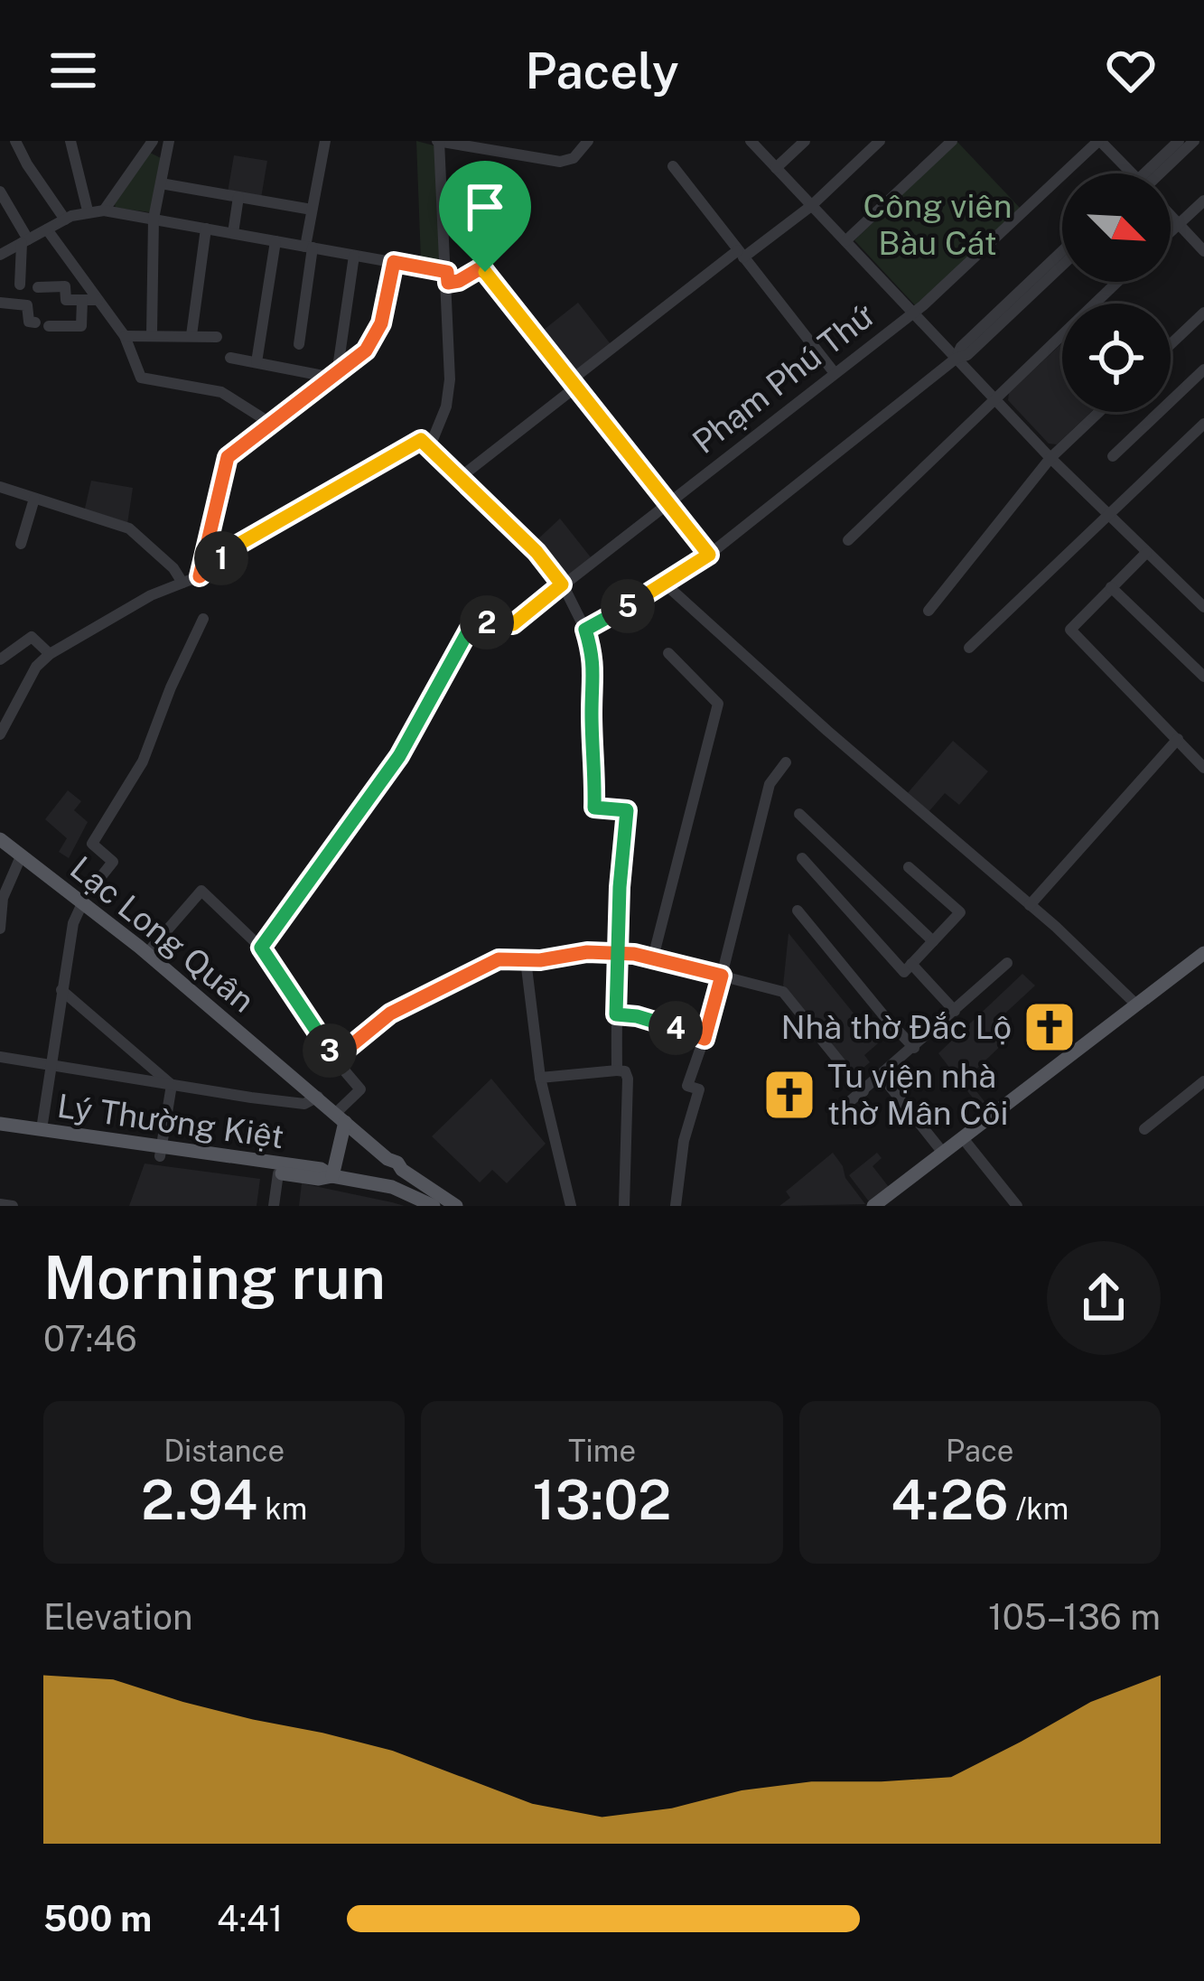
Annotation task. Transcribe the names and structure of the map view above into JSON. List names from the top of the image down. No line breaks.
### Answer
{"streets":{"main road":["Lạc Long Quân","Lý Thường Kiệt"],"street":["Phạm Phú Thứ"]},"crossings":[["Lạc Long Quân","Lý Thường Kiệt"]],"parks":["Công viên Bàu Cát"],"places":{"church":["Nhà thờ Đắc Lộ","Tu viện nhà thờ Mân Côi"]},"north":"bottom right","page":{"header":"Pacely","pins":["1","5","2","4","3"],"heading":["Morning run","07:46"],"stats":[["Distance","2.94 km"],["Time","13:02"],["Pace","4:26 /km"]],"chart":["Elevation","105–136 m"],"list":[{"name":"500 m","note":"4:41"}]}}
